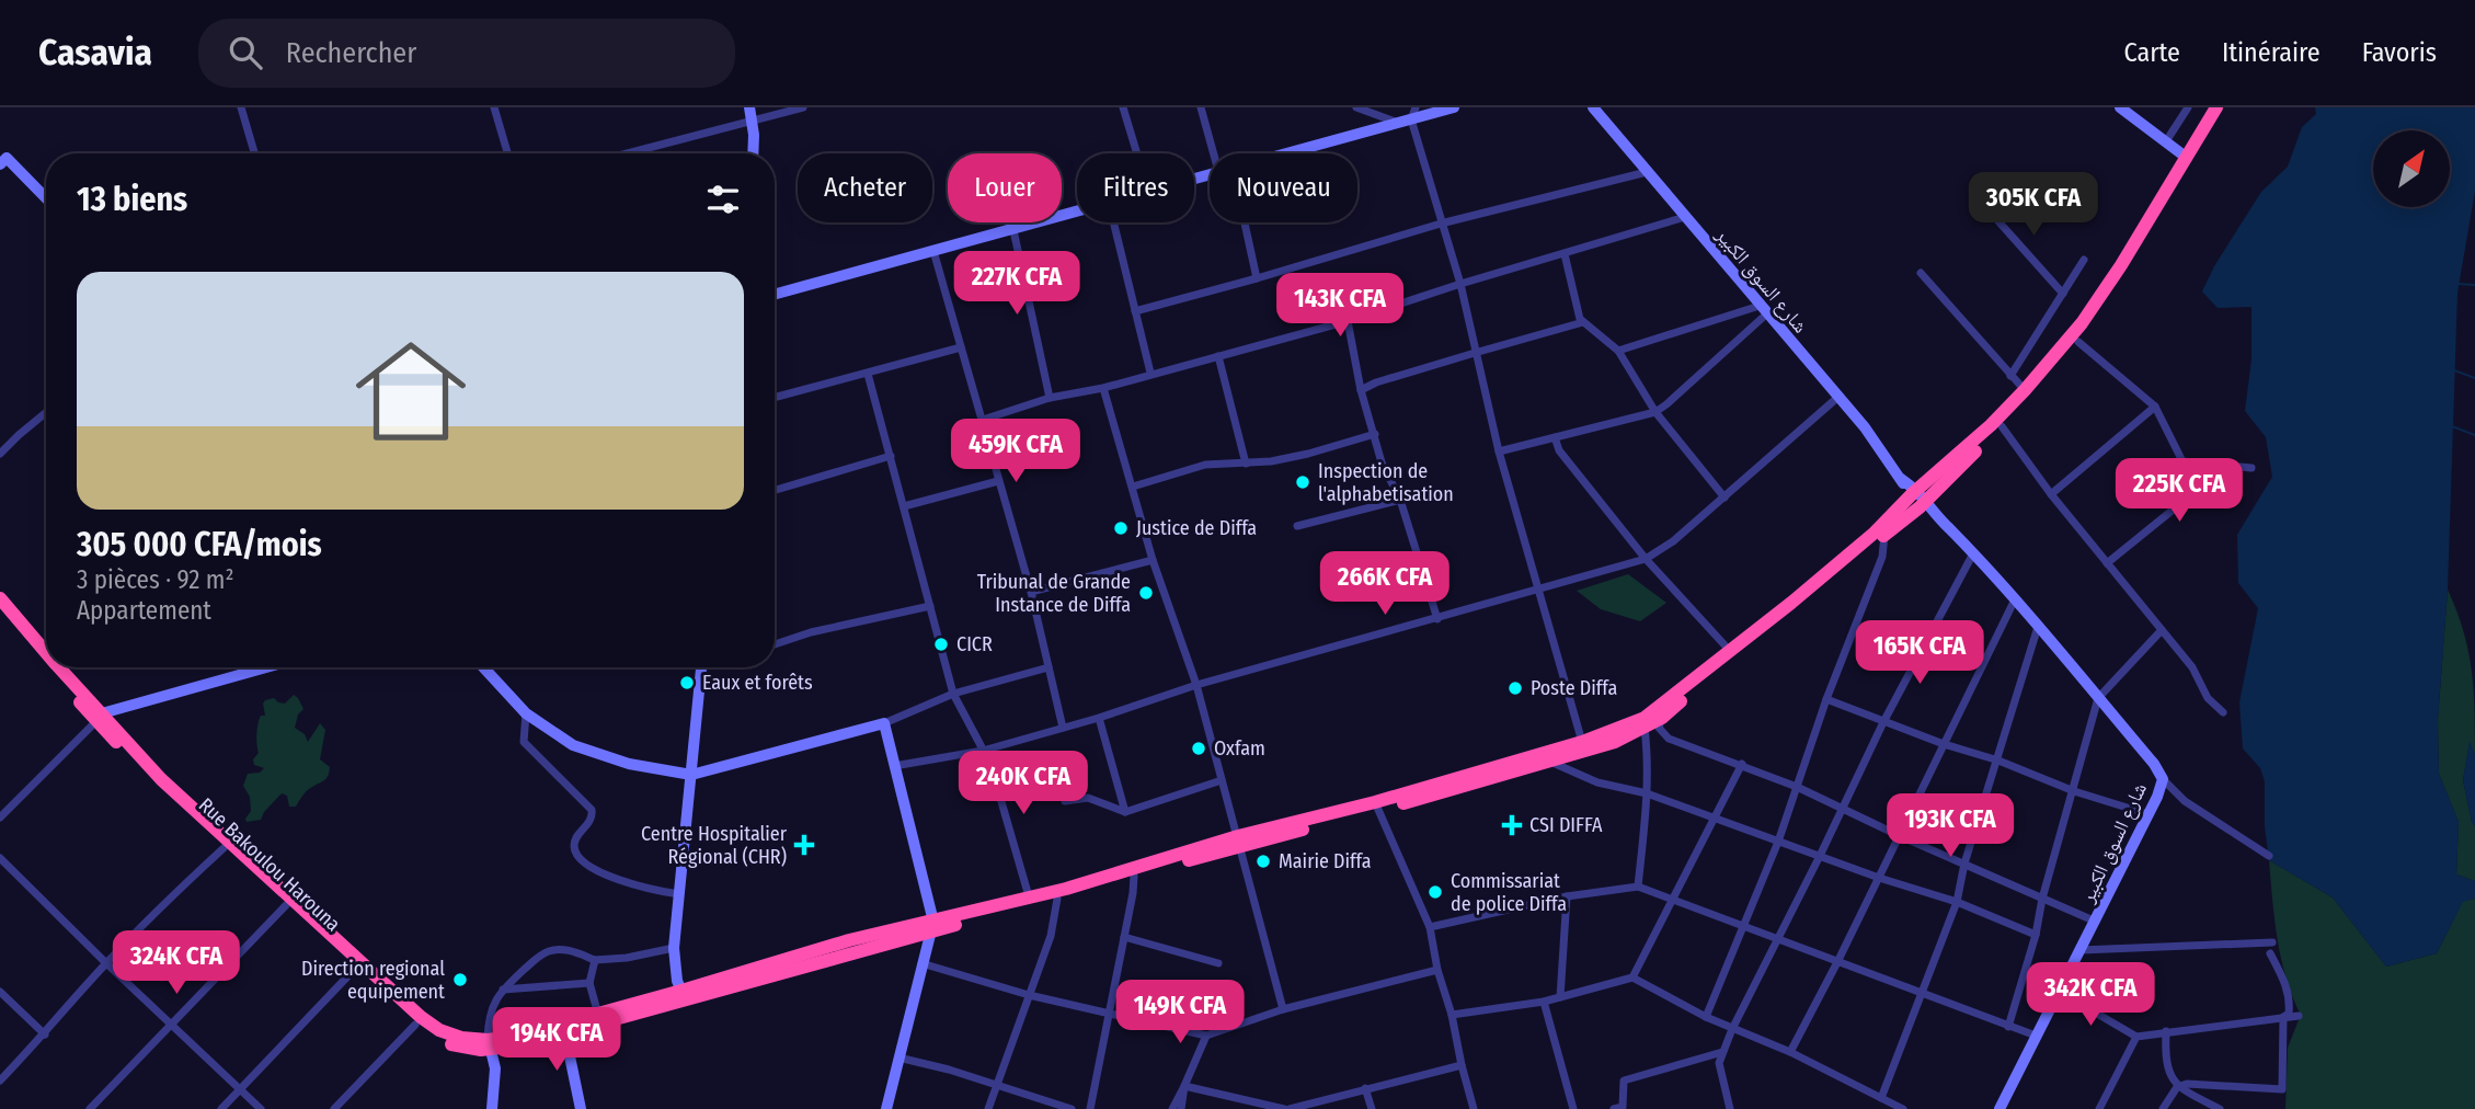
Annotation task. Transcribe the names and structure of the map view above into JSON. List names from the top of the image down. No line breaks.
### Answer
{"streets":{"highway":["Rue Bakoulou Harouna"],"street":["شارع السوق الكبير"]},"places":{"other":["Inspection de l'alphabetisation","Justice de Diffa","Tribunal de Grande Instance de Diffa","CICR","Eaux et forêts","Poste Diffa","Oxfam","Mairie Diffa","Commissariat de police Diffa","Direction regional equipement"],"health":["CSI DIFFA","Centre Hospitalier Régional (CHR)"]},"north":"top right","page":{"header":"Casavia","search":"Rechercher","nav":["Carte","Itinéraire","Favoris"],"chip":["Acheter","Louer","Filtres","Nouveau"],"heading":"13 biens","price":["305K CFA","227K CFA","143K CFA","459K CFA","225K CFA","266K CFA","165K CFA","240K CFA","193K CFA","324K CFA","342K CFA","149K CFA","194K CFA"],"list":[{"name":"305 000 CFA/mois","note":"3 pièces · 92 m² · Appartement"}]}}
